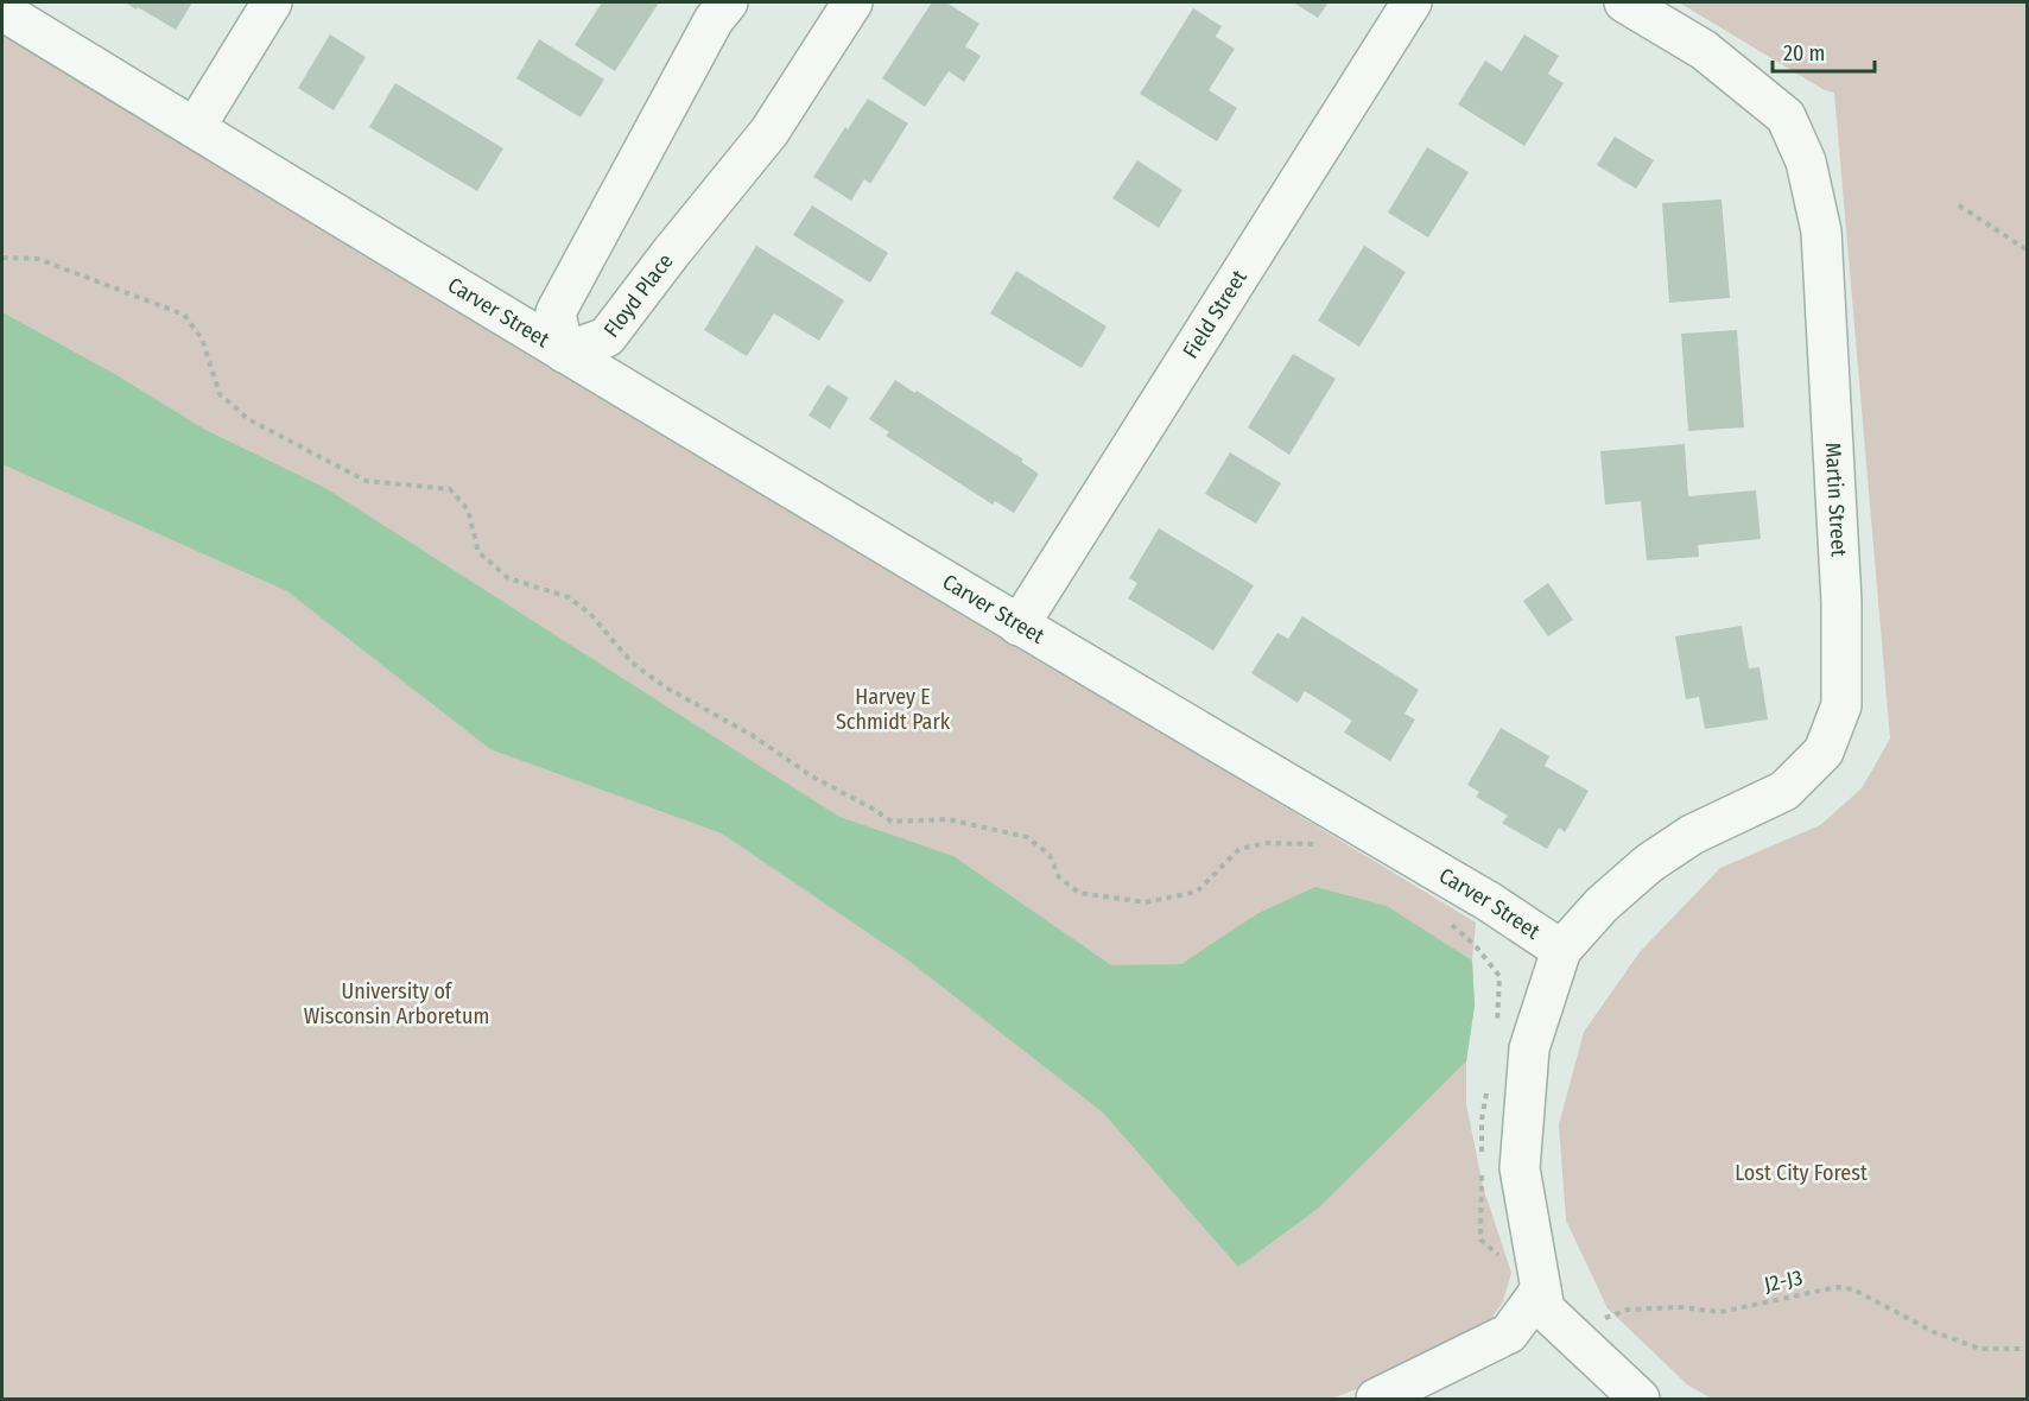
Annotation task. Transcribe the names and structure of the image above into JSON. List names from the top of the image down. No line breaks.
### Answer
{"streets":{"street":["Floyd Place","Carver Street","Field Street","Martin Street"],"path":["J2-J3"]},"crossings":[["Floyd Place","Carver Street"],["Carver Street","Field Street"],["Carver Street","Martin Street"]],"parks":["Harvey E Schmidt Park","University of Wisconsin Arboretum","Lost City Forest"],"scale_bar":"20 m"}
